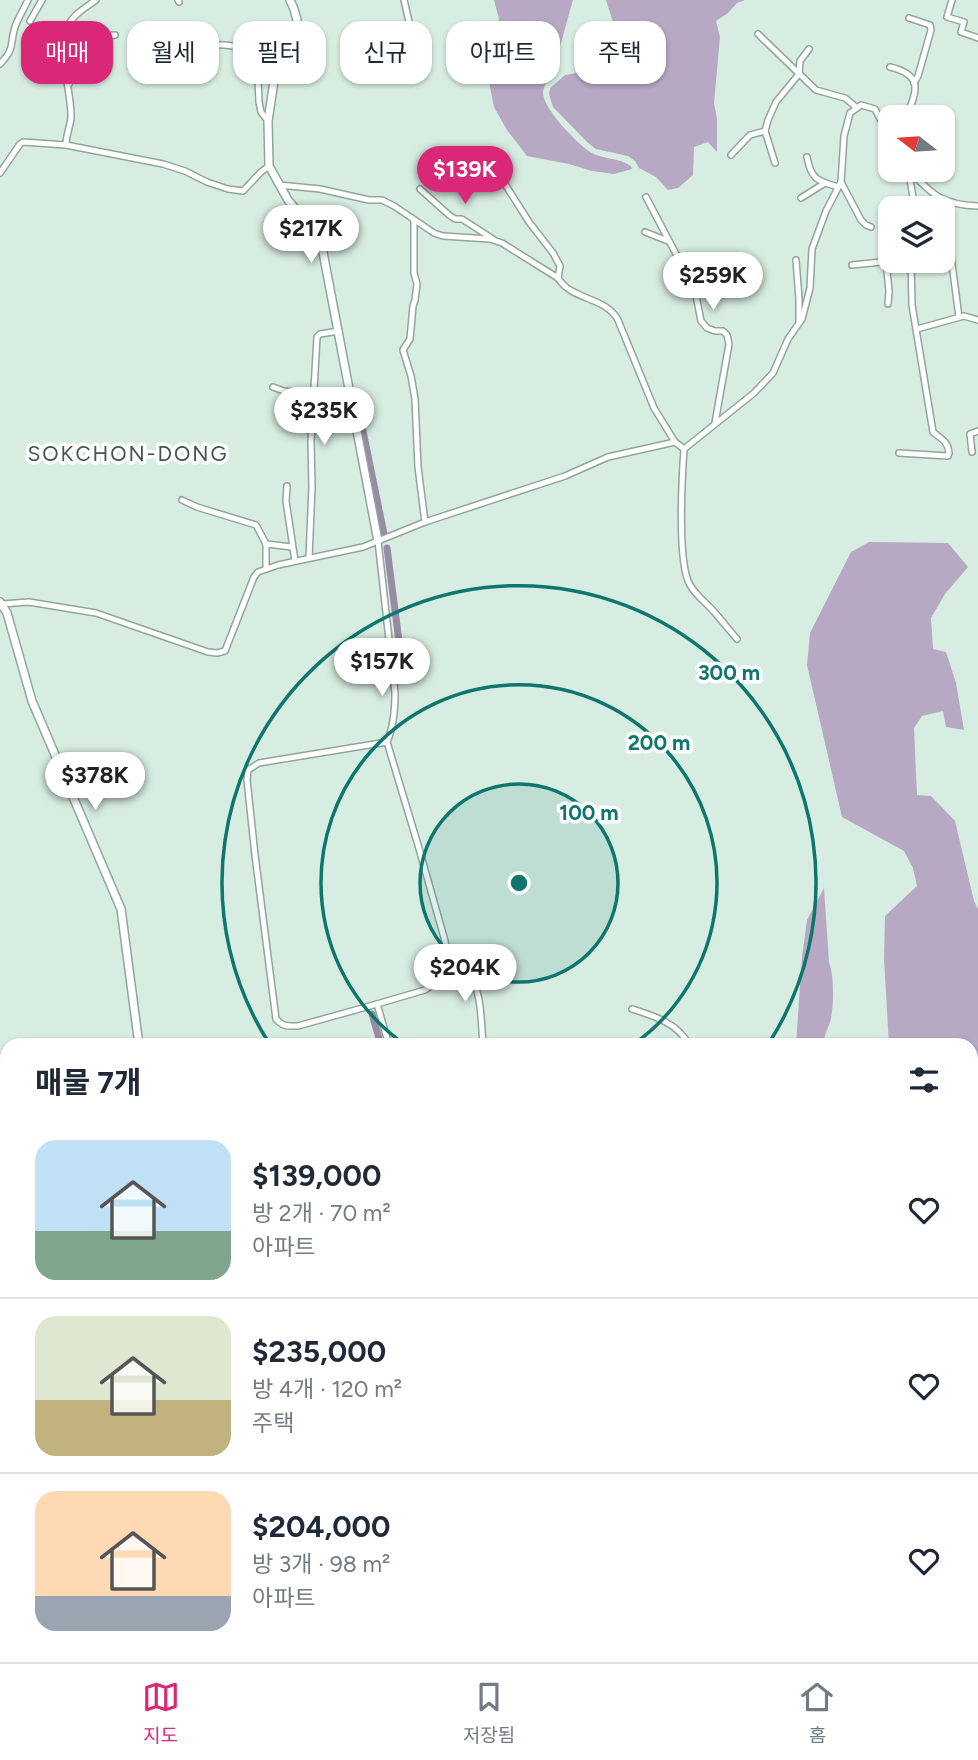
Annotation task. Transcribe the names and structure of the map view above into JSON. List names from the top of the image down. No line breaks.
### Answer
{"districts":["SOKCHON-DONG"],"north":"left","page":{"chip":["매매","월세","필터","신규","아파트","주택"],"price":["$139K","$217K","$259K","$235K","$157K","$378K","$204K"],"heading":"매물 7개","list":[{"name":"$139,000","note":"방 2개 · 70 m² · 아파트"},{"name":"$235,000","note":"방 4개 · 120 m² · 주택"},{"name":"$204,000","note":"방 3개 · 98 m² · 아파트"}],"tabs":["지도","저장됨","홈"]},"rings":["300 m","200 m","100 m"]}
